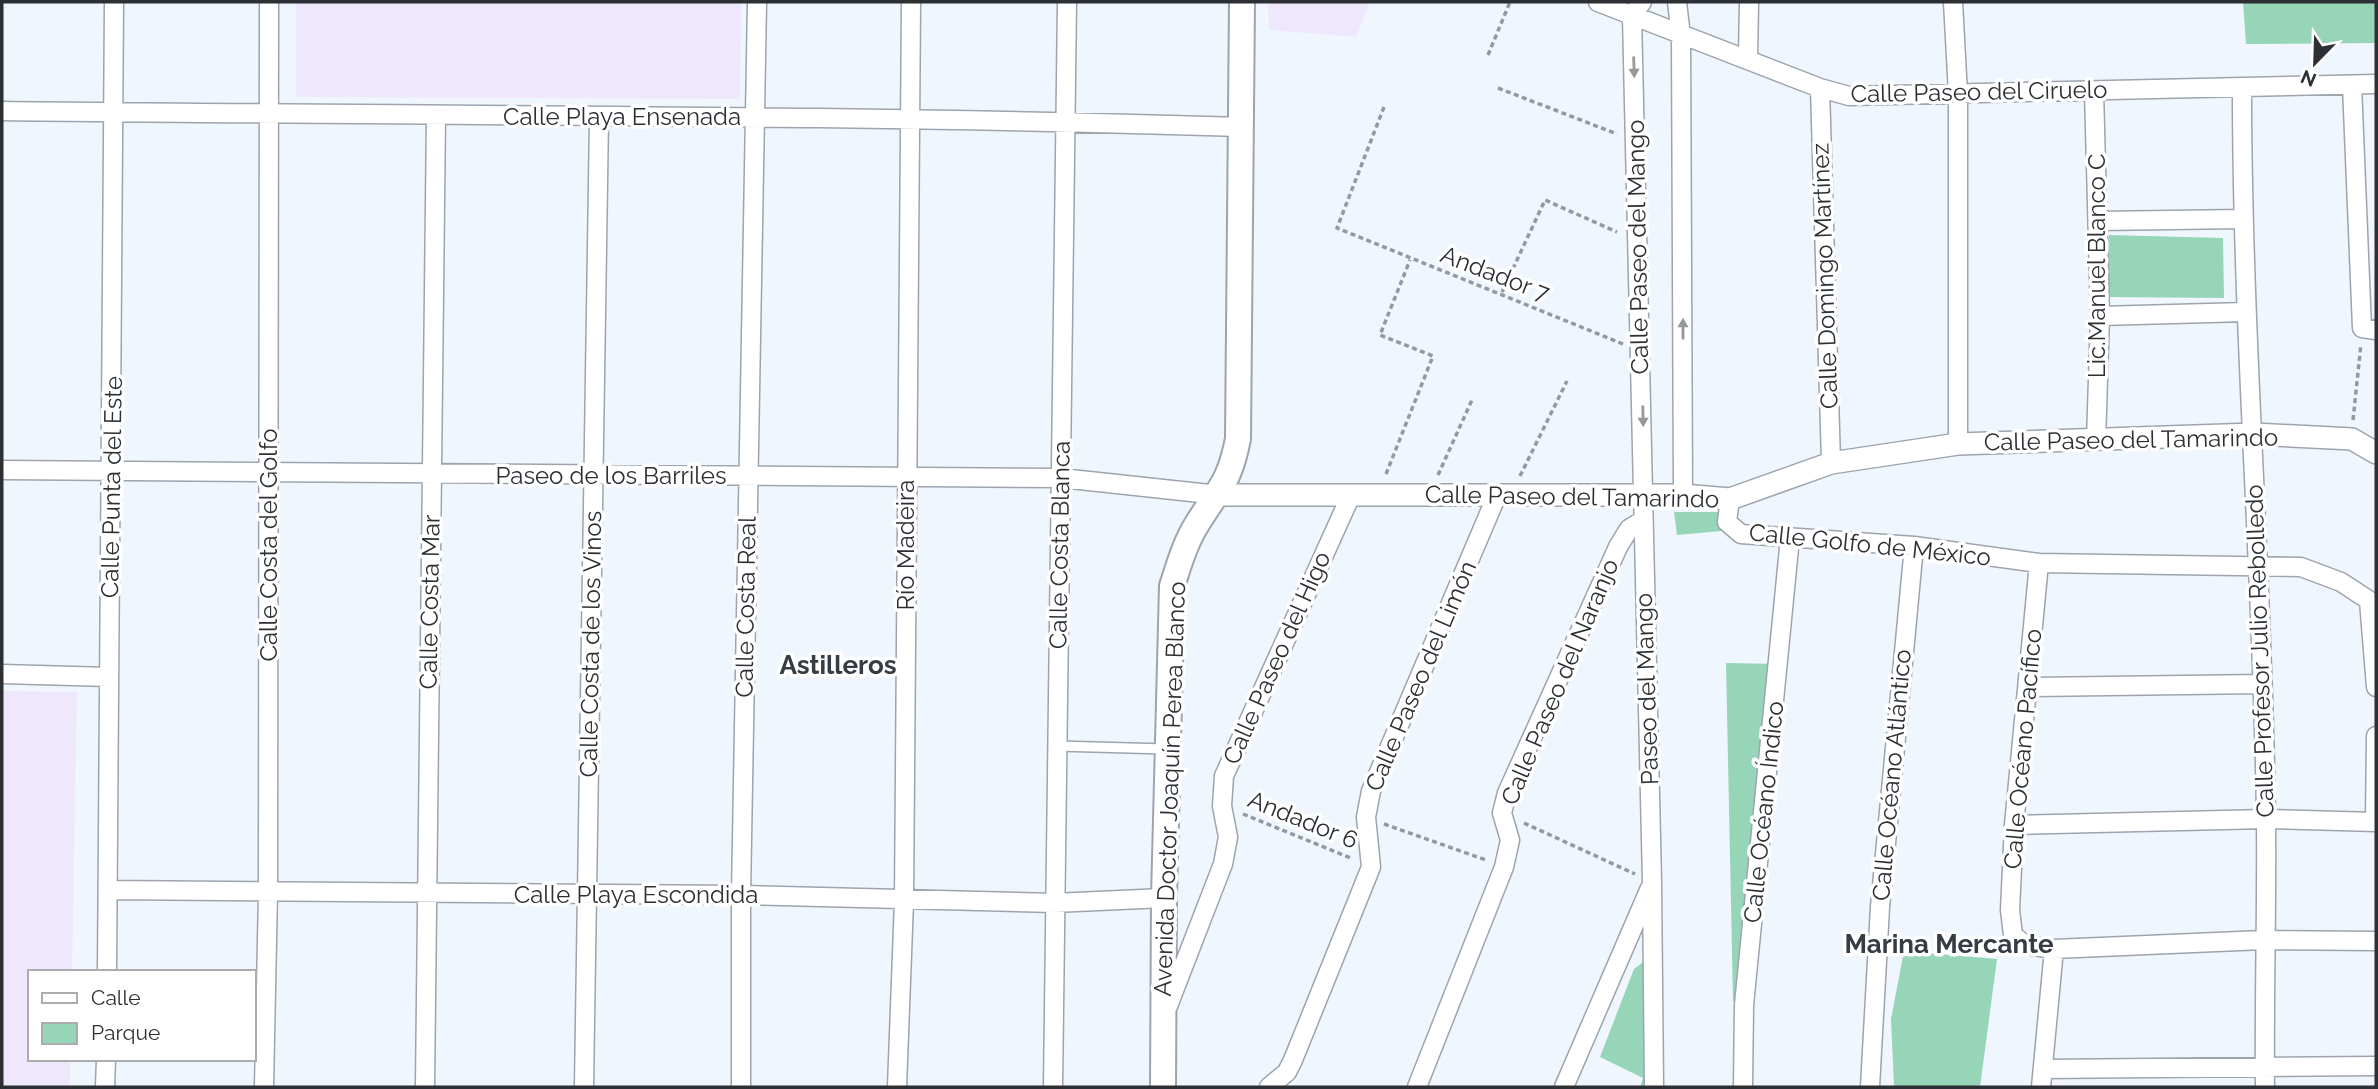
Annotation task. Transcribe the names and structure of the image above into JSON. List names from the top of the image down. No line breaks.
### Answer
{"streets":{"main road":["Avenida Doctor Joaquín Perea Blanco"],"street":["Calle Paseo del Ciruelo","Calle Playa Ensenada","Calle Paseo del Mango","Lic.Manuel Blanco C","Calle Domingo Martínez","Calle Paseo del Tamarindo","Paseo de los Barriles","Calle Punta del Este","Calle Costa del Golfo","Río Madeira","Calle Costa Blanca","Calle Golfo de México","Calle Costa Mar","Calle Costa Real","Calle Costa de los Vinos","Calle Profesor Julio Rebolledo","Calle Paseo del Higo","Calle Paseo del Limón","Calle Paseo del Naranjo","Paseo del Mango","Calle Océano Pacífico","Calle Océano Atlántico","Calle Océano Índico","Calle Playa Escondida"],"path":["Andador 7","Andador 6"]},"crossings":[["Calle Paseo del Ciruelo","Calle Paseo del Mango"],["Calle Paseo del Ciruelo","Lic.Manuel Blanco C"],["Calle Paseo del Ciruelo","Calle Domingo Martínez"],["Calle Paseo del Ciruelo","Calle Profesor Julio Rebolledo"],["Calle Playa Ensenada","Calle Punta del Este"],["Calle Playa Ensenada","Calle Costa del Golfo"],["Calle Playa Ensenada","Río Madeira"],["Calle Playa Ensenada","Calle Costa Blanca"],["Calle Playa Ensenada","Calle Costa Mar"],["Calle Playa Ensenada","Calle Costa Real"],["Calle Playa Ensenada","Calle Costa de los Vinos"],["Calle Playa Ensenada","Avenida Doctor Joaquín Perea Blanco"],["Calle Paseo del Mango","Andador 7"],["Calle Paseo del Mango","Calle Paseo del Tamarindo"],["Calle Paseo del Mango","Paseo del Mango"],["Lic.Manuel Blanco C","Calle Paseo del Tamarindo"],["Calle Domingo Martínez","Calle Paseo del Tamarindo"],["Calle Paseo del Tamarindo","Paseo de los Barriles"],["Calle Paseo del Tamarindo","Calle Golfo de México"],["Calle Paseo del Tamarindo","Calle Profesor Julio Rebolledo"],["Calle Paseo del Tamarindo","Calle Paseo del Higo"],["Calle Paseo del Tamarindo","Calle Paseo del Limón"],["Calle Paseo del Tamarindo","Paseo del Mango"],["Calle Paseo del Tamarindo","Avenida Doctor Joaquín Perea Blanco"],["Paseo de los Barriles","Calle Punta del Este"],["Paseo de los Barriles","Calle Costa del Golfo"],["Paseo de los Barriles","Río Madeira"],["Paseo de los Barriles","Calle Costa Blanca"],["Paseo de los Barriles","Calle Costa Mar"],["Paseo de los Barriles","Calle Costa Real"],["Paseo de los Barriles","Calle Costa de los Vinos"],["Paseo de los Barriles","Avenida Doctor Joaquín Perea Blanco"],["Calle Punta del Este","Calle Playa Escondida"],["Calle Costa del Golfo","Calle Playa Escondida"],["Río Madeira","Calle Playa Escondida"],["Calle Costa Blanca","Calle Playa Escondida"],["Calle Golfo de México","Calle Profesor Julio Rebolledo"],["Calle Golfo de México","Calle Océano Pacífico"],["Calle Golfo de México","Calle Océano Atlántico"],["Calle Golfo de México","Calle Océano Índico"],["Calle Costa Mar","Calle Playa Escondida"],["Calle Costa Real","Calle Playa Escondida"],["Calle Costa de los Vinos","Calle Playa Escondida"],["Calle Paseo del Higo","Avenida Doctor Joaquín Perea Blanco"],["Calle Paseo del Higo","Andador 6"],["Calle Paseo del Limón","Andador 6"],["Calle Paseo del Naranjo","Paseo del Mango"],["Avenida Doctor Joaquín Perea Blanco","Calle Playa Escondida"]],"districts":["Astilleros","Marina Mercante"],"legend":["Calle","Parque"],"north":"bottom left"}
